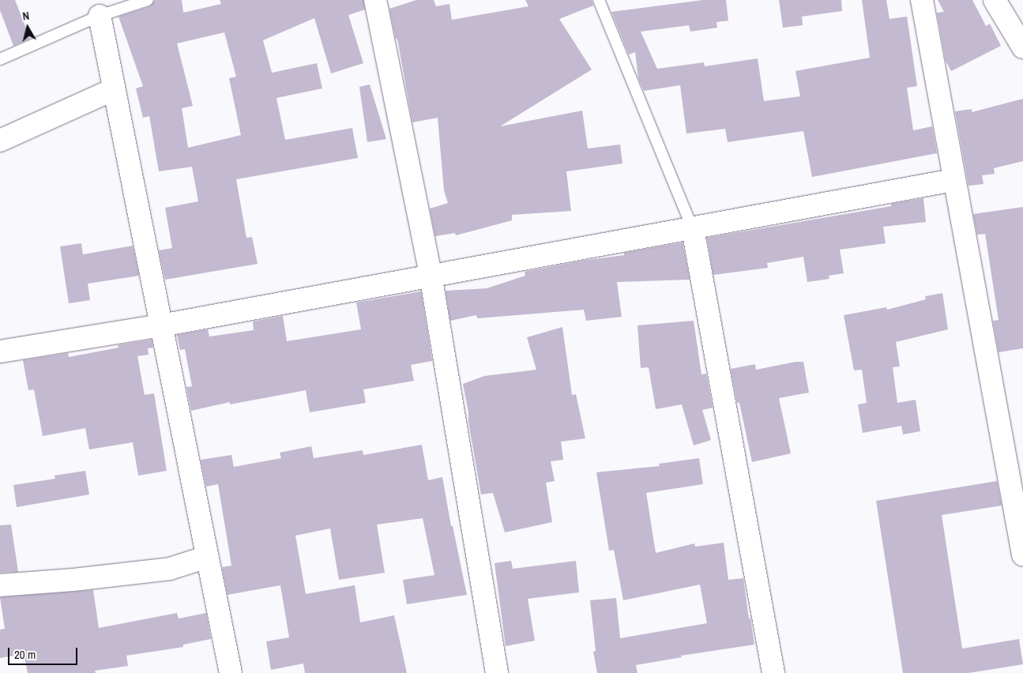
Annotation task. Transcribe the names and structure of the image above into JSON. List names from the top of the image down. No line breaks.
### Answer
{"scale_bar":"20 m","north":"top"}
